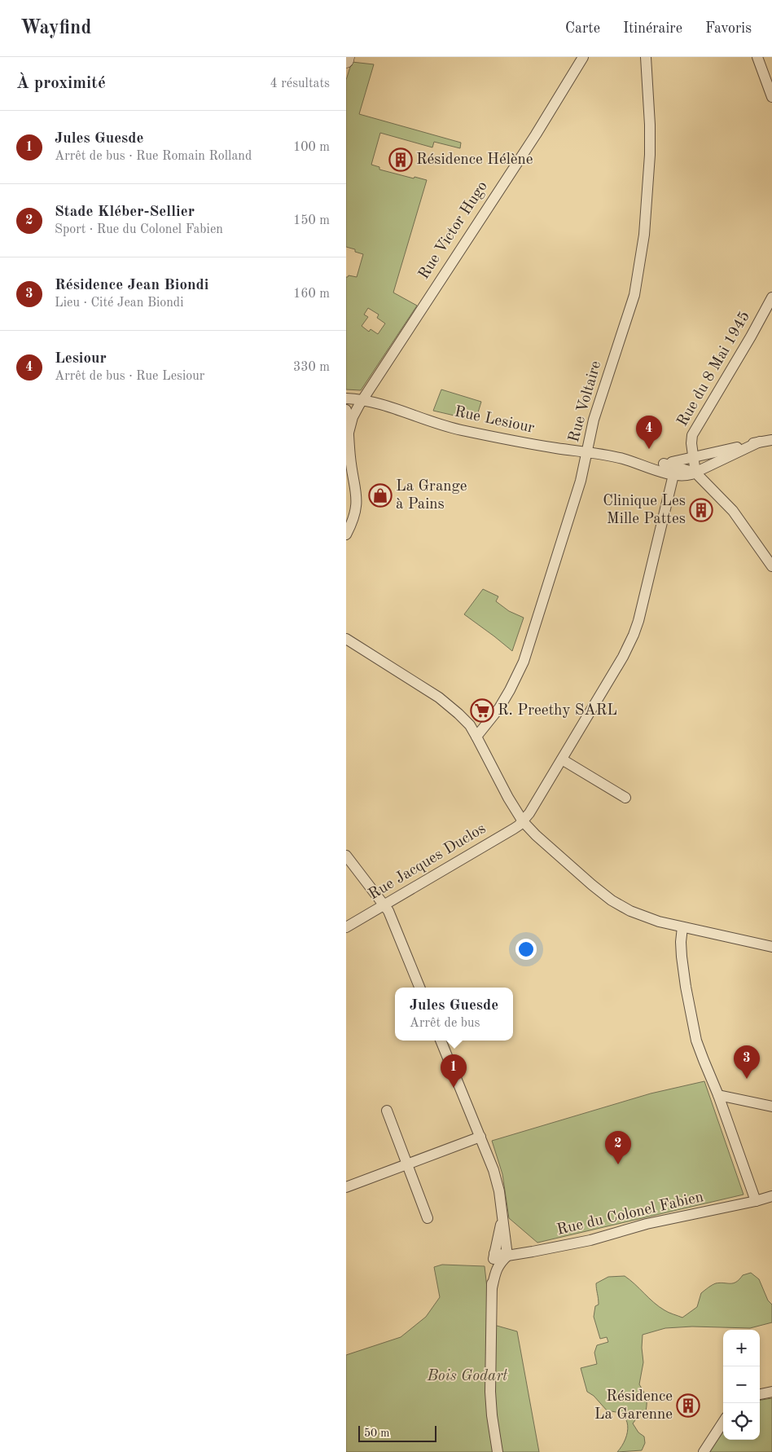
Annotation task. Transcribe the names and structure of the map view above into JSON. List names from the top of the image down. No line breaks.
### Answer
{"streets":{"street":["Rue Victor Hugo","Rue du 8 Mai 1945","Rue Voltaire","Rue Lesiour","Rue Jacques Duclos","Rue du Colonel Fabien"]},"crossings":[["Rue Victor Hugo","Rue Lesiour"],["Rue du 8 Mai 1945","Rue Lesiour"],["Rue Voltaire","Rue Lesiour"],["Rue Lesiour","Rue Jacques Duclos"]],"parks":["Bois Godart"],"places":{"building":["Résidence Hélène","Clinique Les Mille Pattes","Résidence La Garenne"],"shop":["La Grange à Pains"],"supermarket":["R. Preethy SARL"]},"scale_bar":"50 m","page":{"header":"Wayfind","nav":["Carte","Itinéraire","Favoris"],"heading":["À proximité","4 résultats"],"list":[{"mark":"1","name":"Jules Guesde","note":"Arrêt de bus · Rue Romain Rolland","value":"100 m"},{"mark":"2","name":"Stade Kléber-Sellier","note":"Sport · Rue du Colonel Fabien","value":"150 m"},{"mark":"3","name":"Résidence Jean Biondi","note":"Lieu · Cité Jean Biondi","value":"160 m"},{"mark":"4","name":"Lesiour","note":"Arrêt de bus · Rue Lesiour","value":"330 m"}],"pins":["4","3","1","2"],"popup":["Jules Guesde","Arrêt de bus"],"map_buttons":["+","−"],"scale":"50 m"}}
